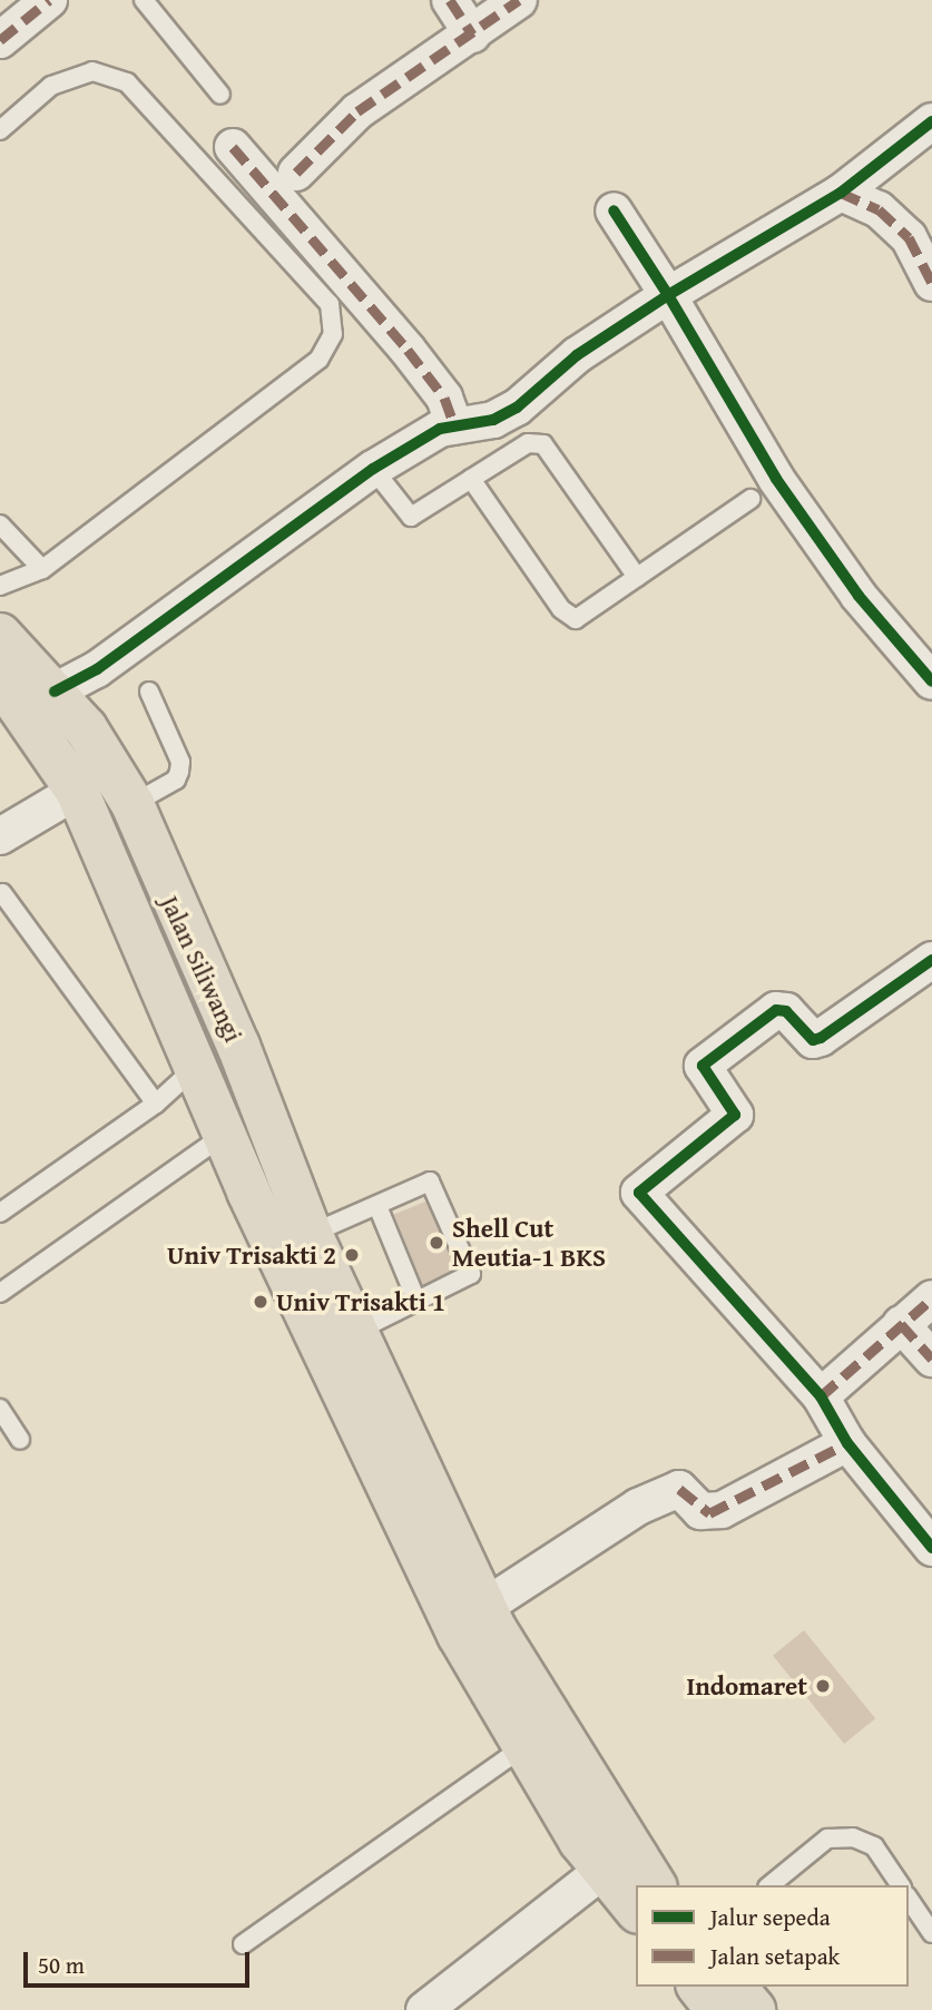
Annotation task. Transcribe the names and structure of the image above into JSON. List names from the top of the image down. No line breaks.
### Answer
{"streets":{"main road":["Jalan Siliwangi"]},"places":["Shell Cut Meutia-1 BKS","Univ Trisakti 2","Univ Trisakti 1","Indomaret"],"legend":["Jalur sepeda","Jalan setapak"],"scale_bar":"50 m"}
